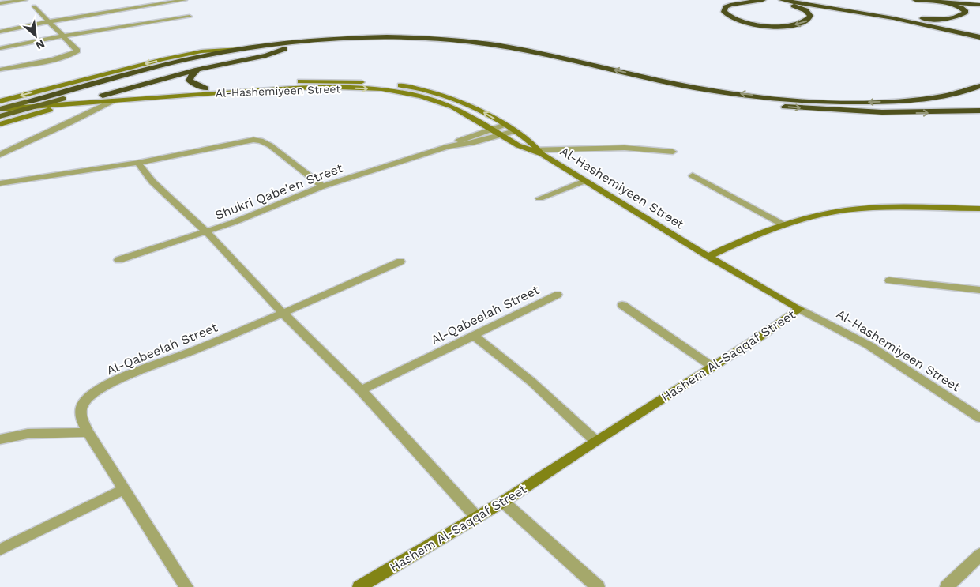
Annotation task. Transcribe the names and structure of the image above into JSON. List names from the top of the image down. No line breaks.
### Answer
{"streets":{"street":["Al-Hashemiyeen Street","Shukri Qabe'en Street","Al-Qabeelah Street","Hashem Al-Saqqaf Street"]},"crossings":[["Al-Hashemiyeen Street","Shukri Qabe'en Street"],["Al-Hashemiyeen Street","Hashem Al-Saqqaf Street"]],"north":"bottom right"}
